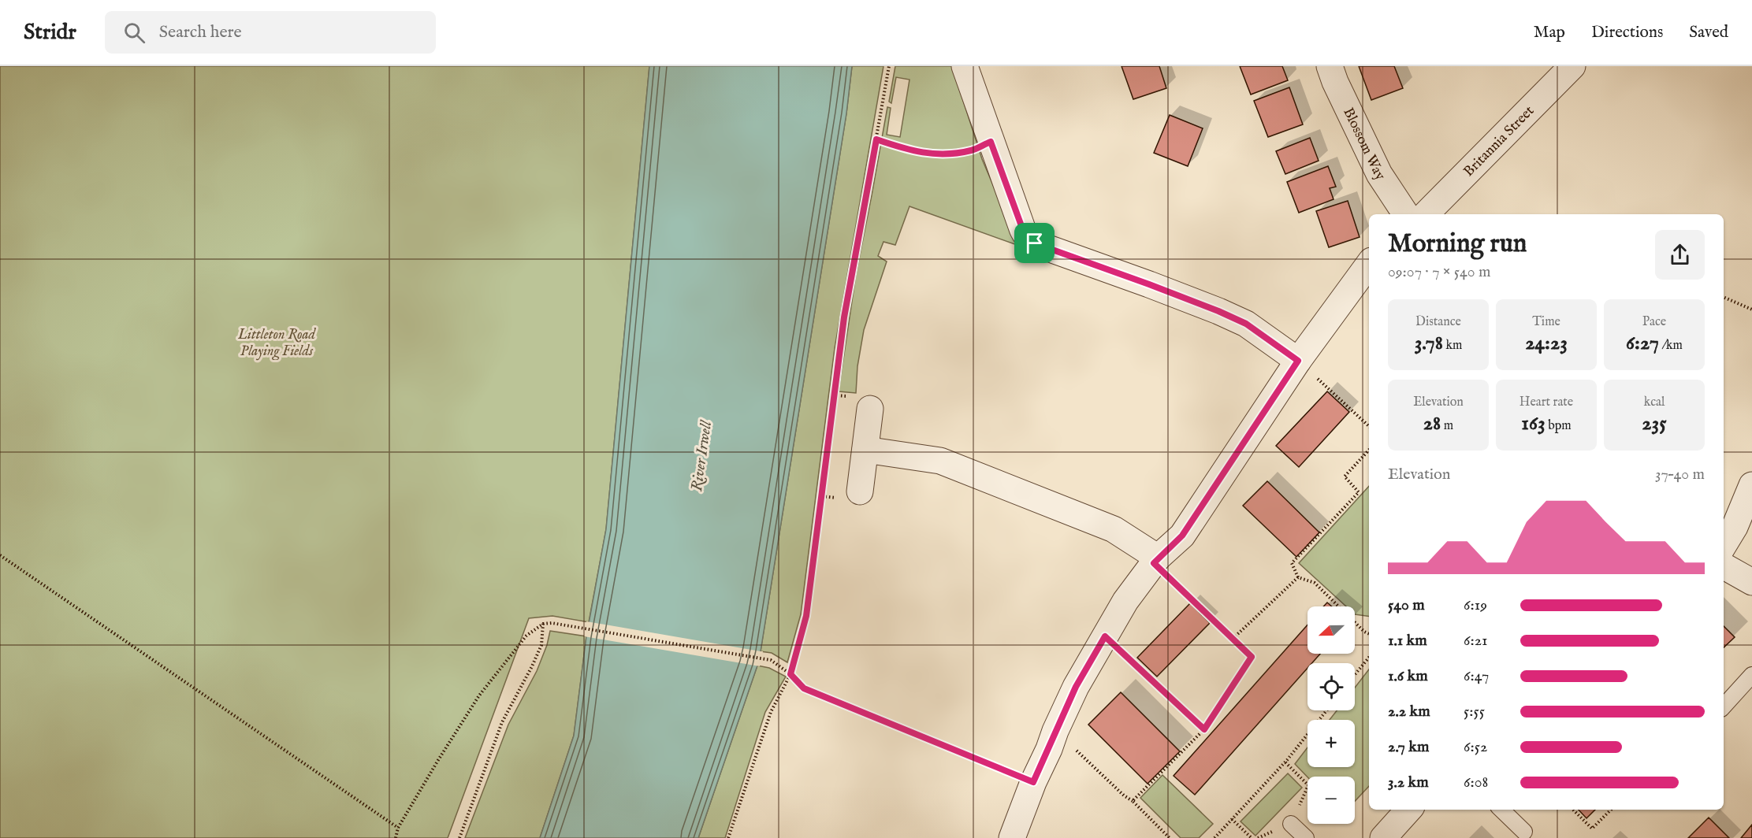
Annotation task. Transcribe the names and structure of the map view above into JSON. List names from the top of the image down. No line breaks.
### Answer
{"streets":{"street":["Britannia Street","Blossom Way"]},"water":["River Irwell"],"parks":["Littleton Road Playing Fields"],"north":"left","page":{"header":"Stridr","search":"Search here","nav":["Map","Directions","Saved"],"heading":["Morning run","09:07 · 7 × 540 m"],"stats":[["Distance","3.78 km"],["Time","24:23"],["Pace","6:27 /km"],["Elevation","28 m"],["Heart rate","163 bpm"],["kcal","235"]],"chart":["Elevation","37–40 m"],"list":[{"name":"540 m","note":"6:19"},{"name":"1.1 km","note":"6:21"},{"name":"1.6 km","note":"6:47"},{"name":"2.2 km","note":"5:55"},{"name":"2.7 km","note":"6:52"},{"name":"3.2 km","note":"6:08"}],"map_buttons":["+","−"]}}
